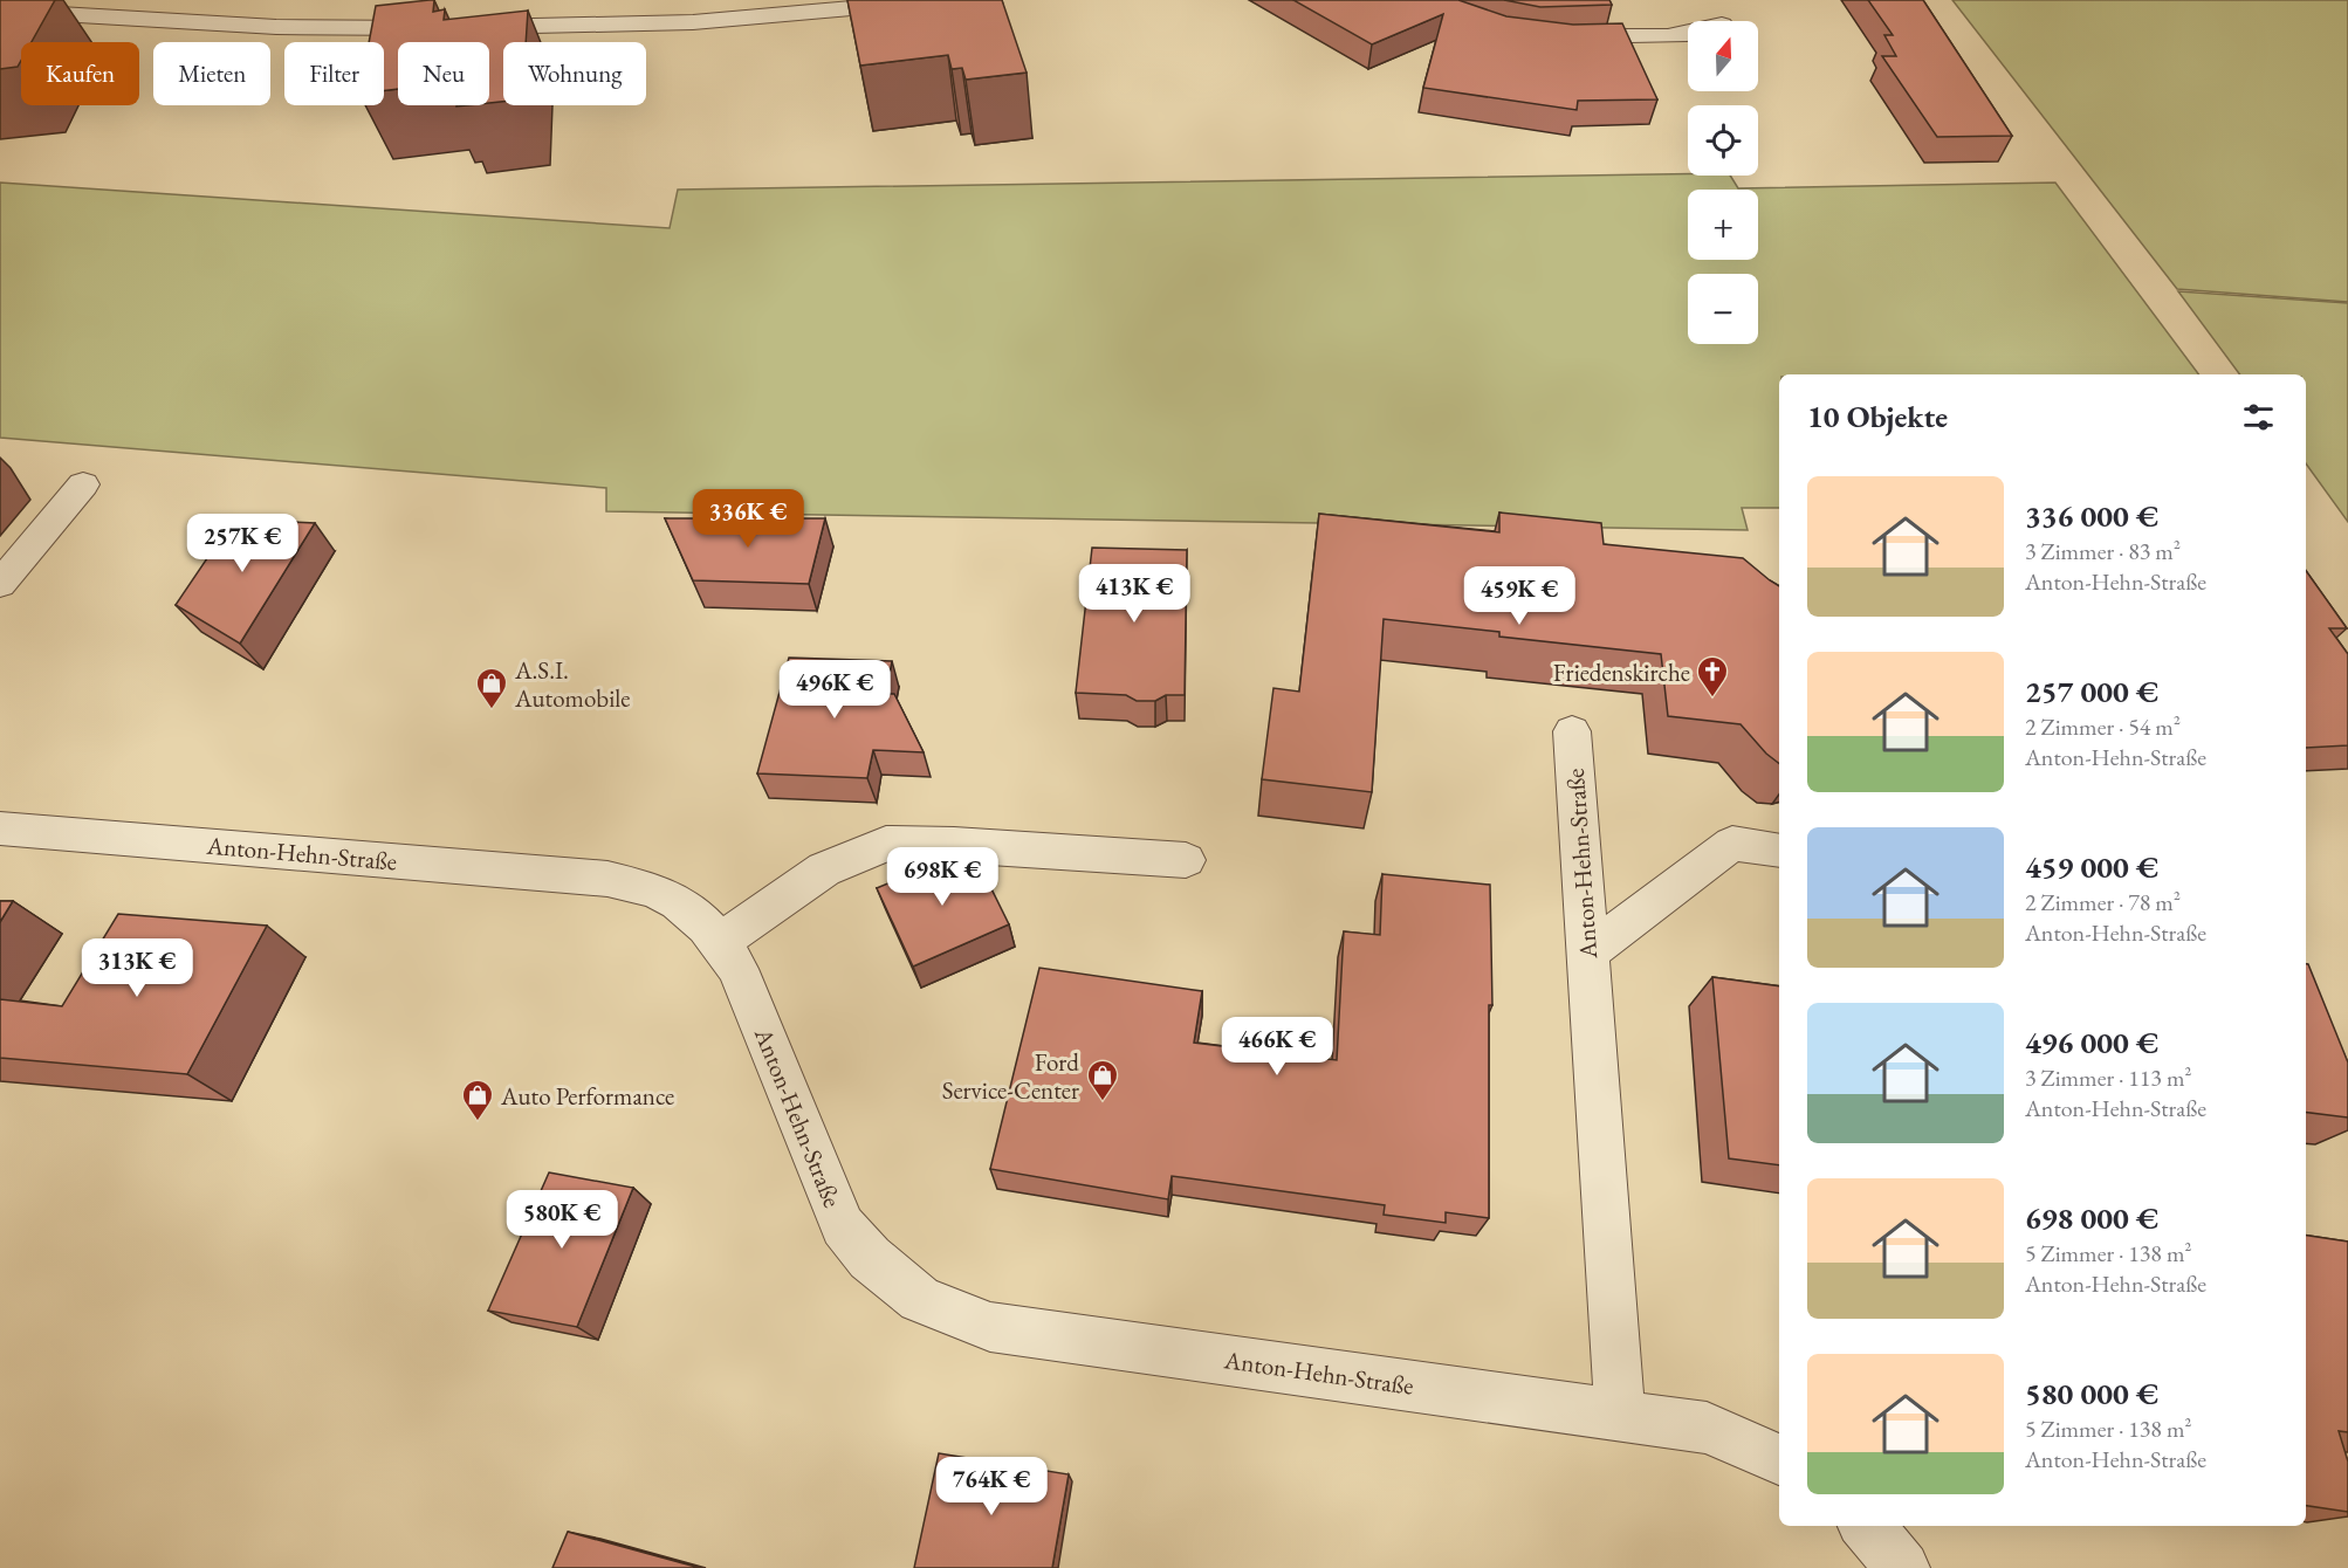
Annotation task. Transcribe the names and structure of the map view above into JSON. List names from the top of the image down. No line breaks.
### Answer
{"streets":{"street":["Anton-Hehn-Straße"]},"places":{"church":["Friedenskirche"],"shop":["A.S.I. Automobile","Ford Service-Center","Auto Performance"]},"north":"top","page":{"map_buttons":["+","−"],"chip":["Kaufen","Mieten","Filter","Neu","Wohnung"],"heading":"10 Objekte","list":[{"name":"336 000 €","note":"3 Zimmer · 83 m² · Anton-Hehn-Straße"},{"name":"257 000 €","note":"2 Zimmer · 54 m² · Anton-Hehn-Straße"},{"name":"459 000 €","note":"2 Zimmer · 78 m² · Anton-Hehn-Straße"},{"name":"496 000 €","note":"3 Zimmer · 113 m² · Anton-Hehn-Straße"},{"name":"698 000 €","note":"5 Zimmer · 138 m² · Anton-Hehn-Straße"},{"name":"580 000 €","note":"5 Zimmer · 138 m² · Anton-Hehn-Straße"}],"price":["336K €","257K €","413K €","459K €","496K €","698K €","313K €","466K €","580K €","764K €"]}}
